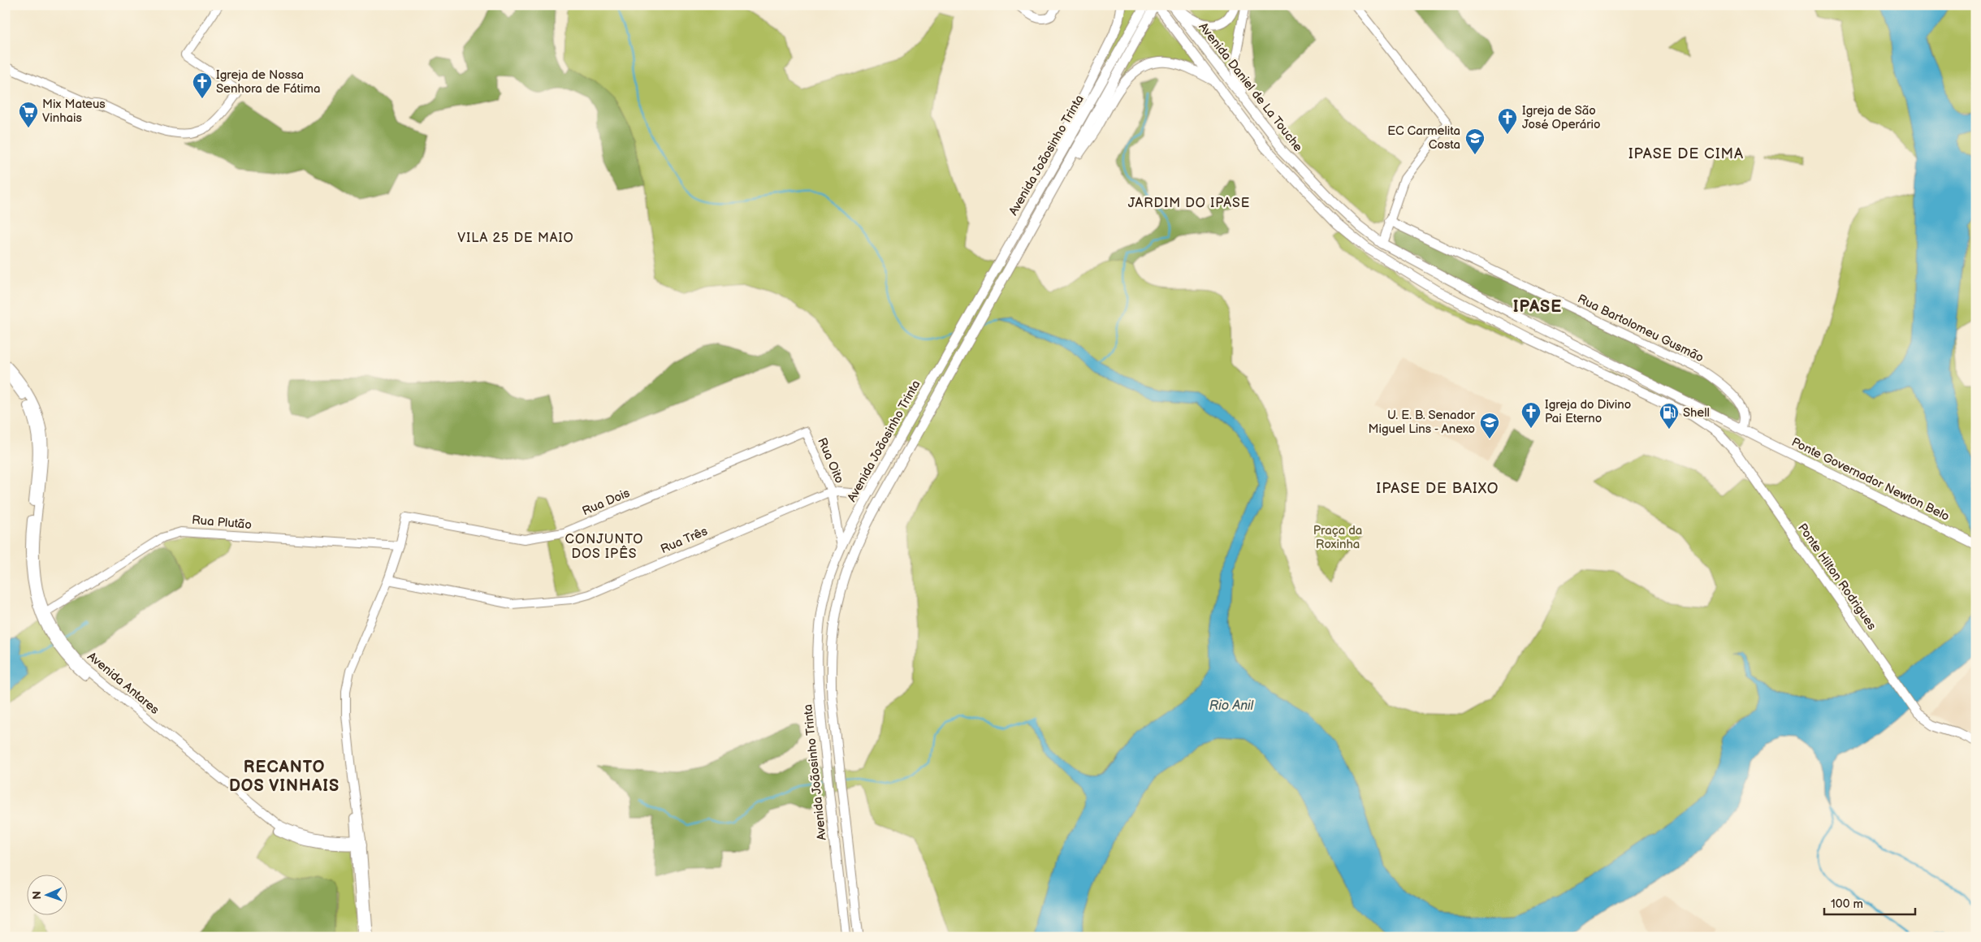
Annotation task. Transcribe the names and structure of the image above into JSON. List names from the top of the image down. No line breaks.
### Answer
{"streets":{"main road":["Avenida Daniel de La Touche","Avenida Joãosinho Trinta","Ponte Governador Newton Belo","Ponte Hilton Rodrigues"],"street":["Rua Bartolomeu Gusmão","Rua Oito","Rua Dois","Rua Plutão","Rua Três","Avenida Antares"]},"crossings":[["Avenida Daniel de La Touche","Avenida Joãosinho Trinta"],["Avenida Daniel de La Touche","Rua Bartolomeu Gusmão"],["Avenida Daniel de La Touche","Ponte Governador Newton Belo"],["Avenida Daniel de La Touche","Ponte Hilton Rodrigues"],["Avenida Joãosinho Trinta","Rua Oito"],["Avenida Joãosinho Trinta","Rua Três"],["Rua Oito","Rua Dois"],["Rua Oito","Rua Três"],["Rua Dois","Rua Plutão"],["Rua Plutão","Avenida Antares"]],"districts":["IPASE DE CIMA","JARDIM DO IPASE","VILA 25 DE MAIO","IPASE","IPASE DE BAIXO","CONJUNTO DOS IPÊS","RECANTO DOS VINHAIS"],"water":["Rio Anil"],"parks":["Praça da Roxinha"],"places":{"church":["Igreja de Nossa Senhora de Fátima","Igreja de São José Operário","Igreja do Divino Pai Eterno"],"supermarket":["Mix Mateus Vinhais"],"school or university":["EC Carmelita Costa","U. E. B. Senador Miguel Lins - Anexo"],"fuel station":["Shell"]},"scale_bar":"100 m","north":"left"}
